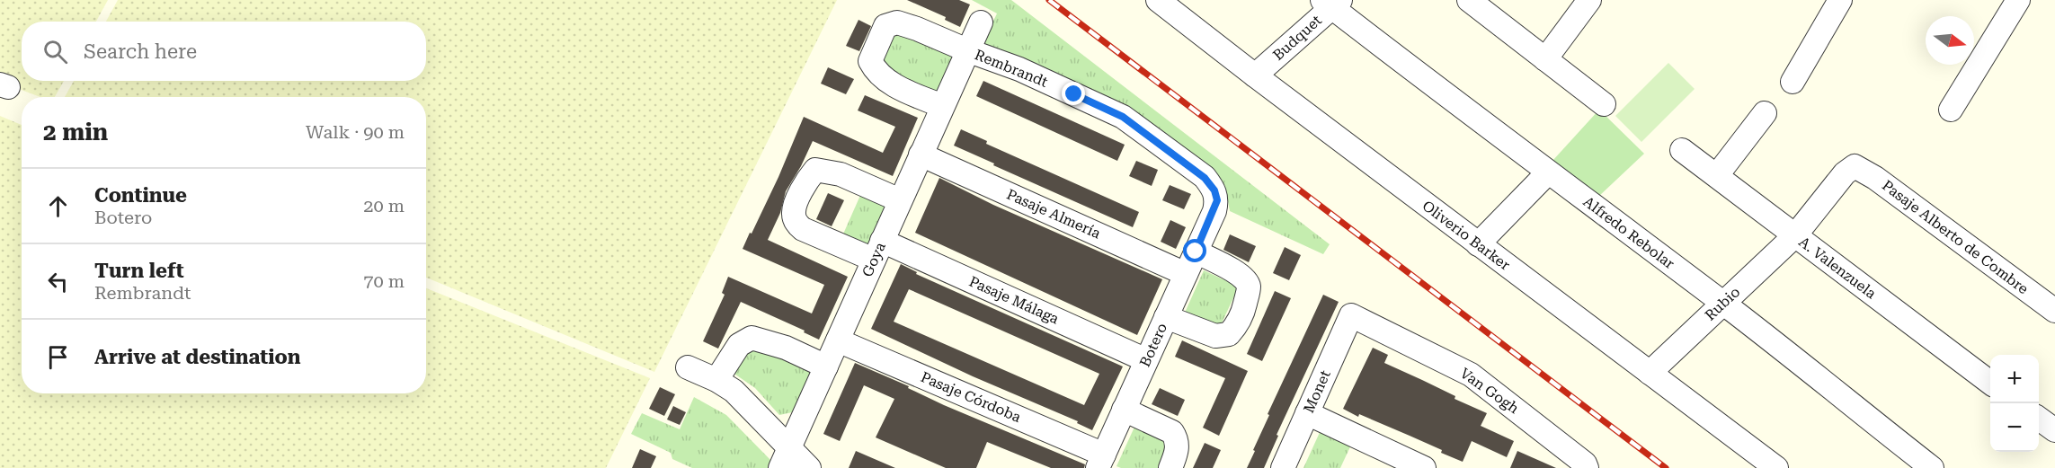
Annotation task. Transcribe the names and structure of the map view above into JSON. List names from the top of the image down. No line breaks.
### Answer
{"streets":{"street":["Budquet","Rembrandt","Pasaje Almería","Alfredo Rebolar","Oliverio Barker","Pasaje Alberto de Combre","Goya","A. Valenzuela","Pasaje Málaga","Rubio","Botero","Van Gogh","Monet","Pasaje Córdoba"]},"crossings":[["Budquet","Alfredo Rebolar"],["Budquet","Oliverio Barker"],["Rembrandt","Goya"],["Rembrandt","Botero"],["Pasaje Almería","Goya"],["Pasaje Almería","Botero"],["Alfredo Rebolar","Rubio"],["Oliverio Barker","Rubio"],["Pasaje Alberto de Combre","Rubio"],["Goya","Pasaje Málaga"],["Goya","Pasaje Córdoba"],["A. Valenzuela","Rubio"],["Pasaje Málaga","Botero"],["Botero","Pasaje Córdoba"],["Van Gogh","Monet"]],"north":"right","page":{"search":"Search here","heading":["2 min","Walk · 90 m"],"list":[["Continue","Botero","20 m"],["Turn left","Rembrandt","70 m"],"Arrive at destination"],"map_buttons":["+","−"]}}
